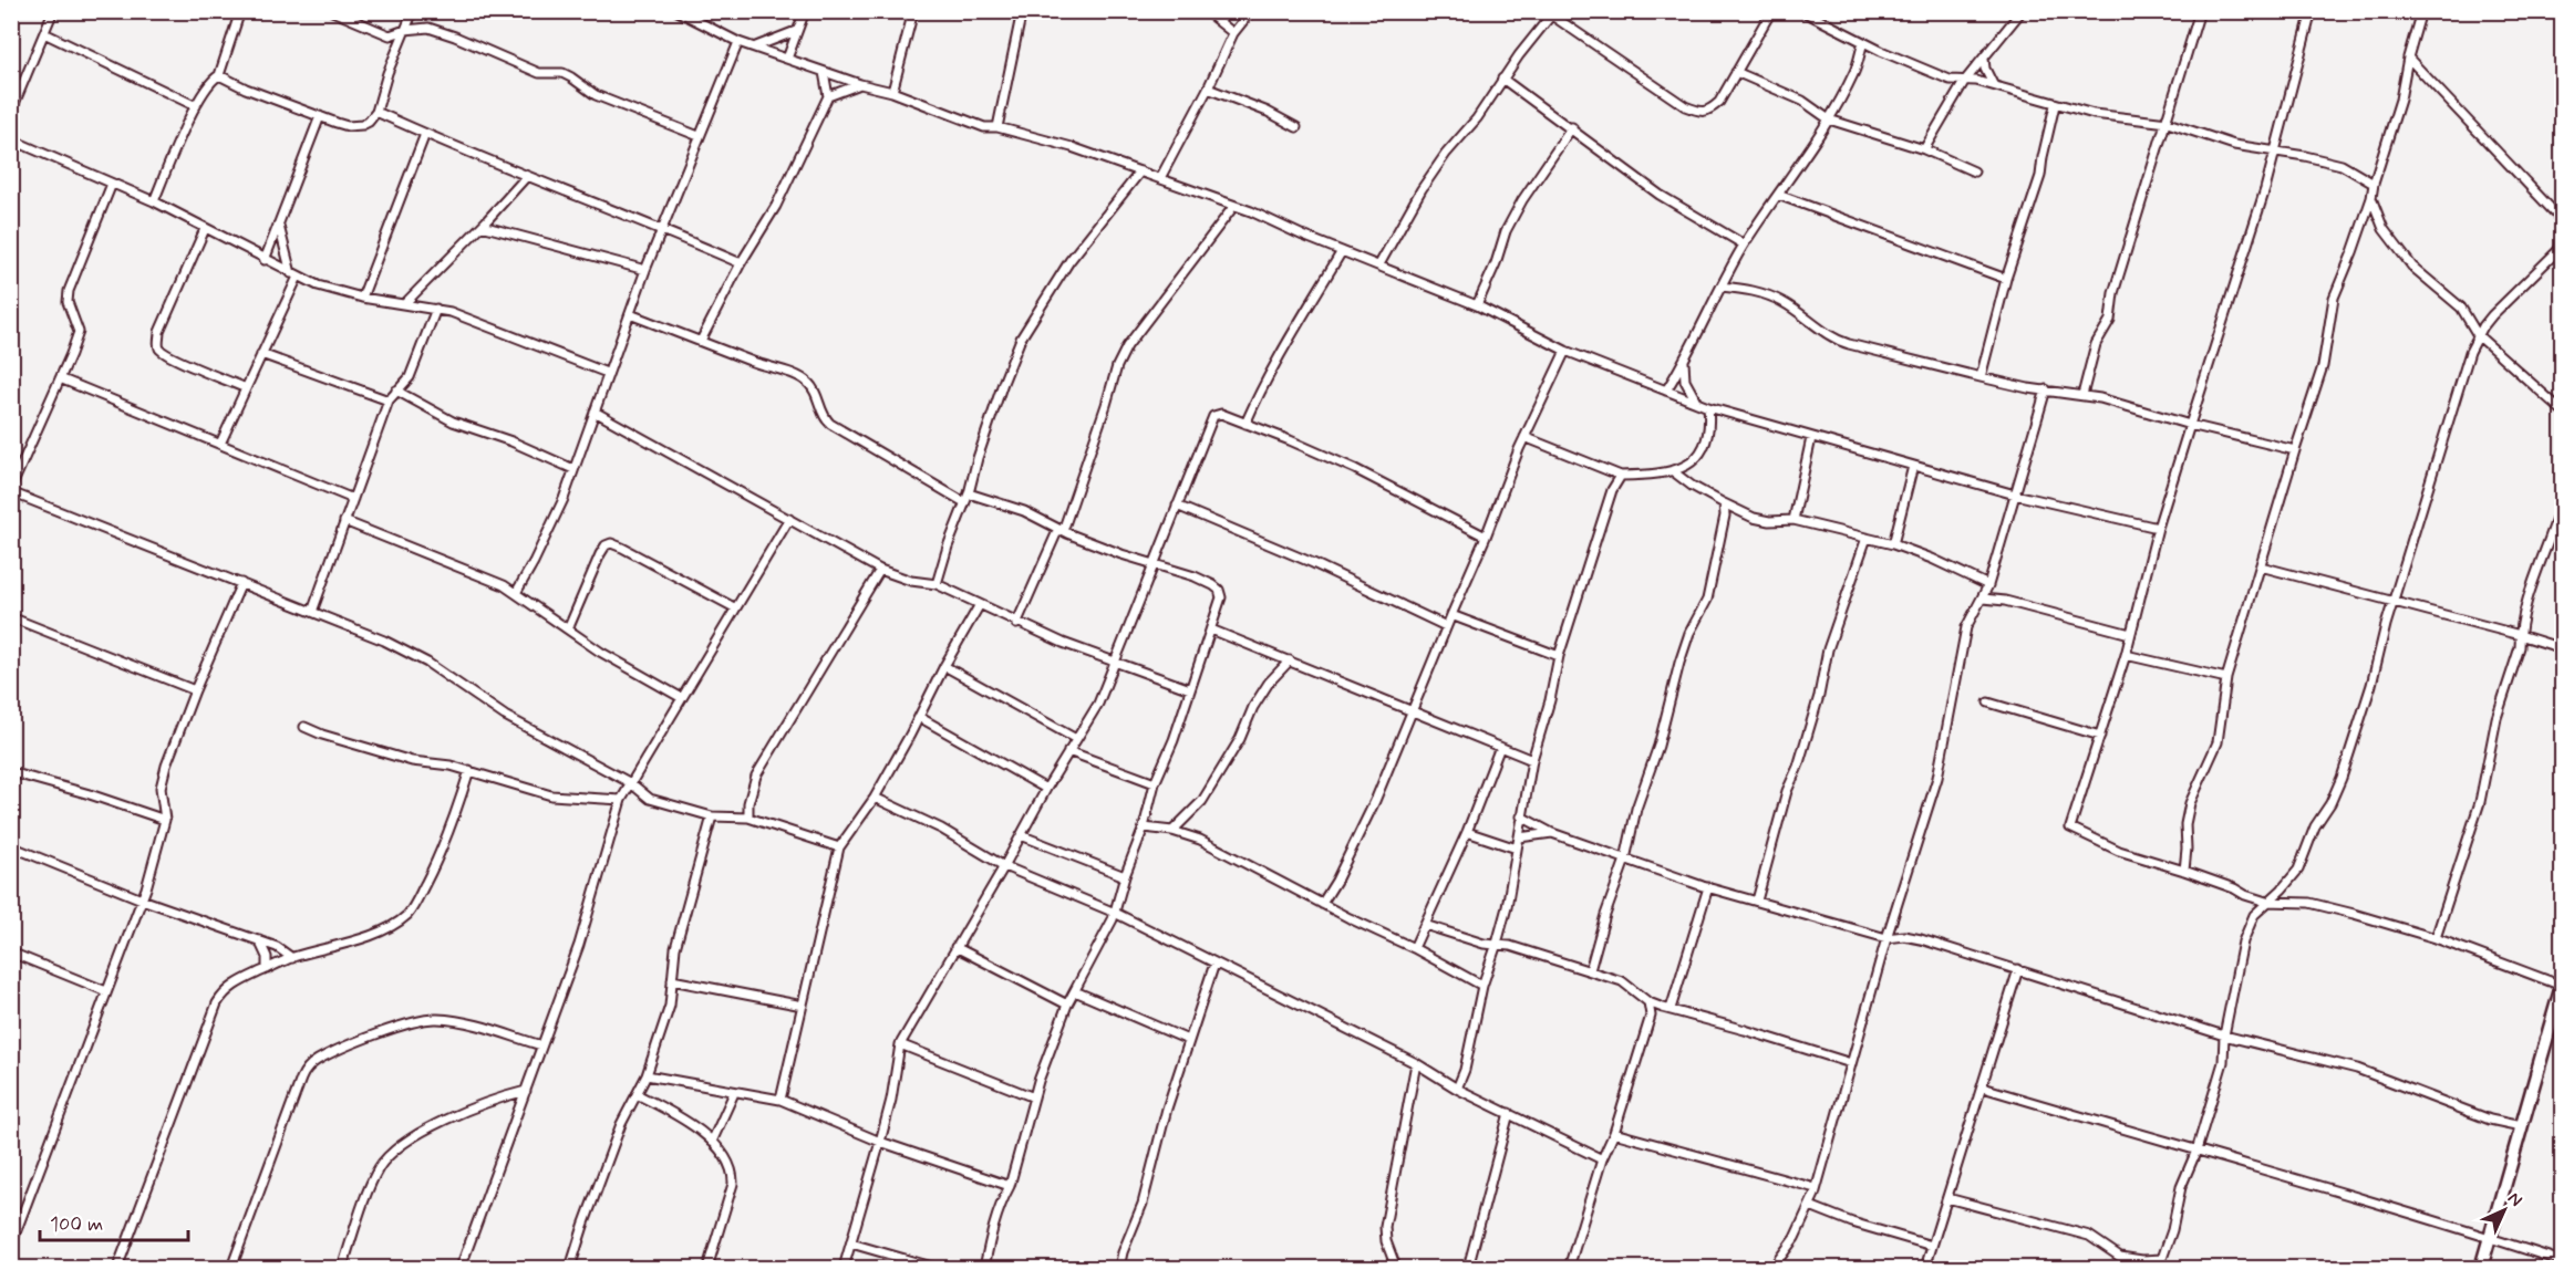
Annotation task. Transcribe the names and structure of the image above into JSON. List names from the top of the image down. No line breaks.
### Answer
{"scale_bar":"100 m","north":"top right"}
